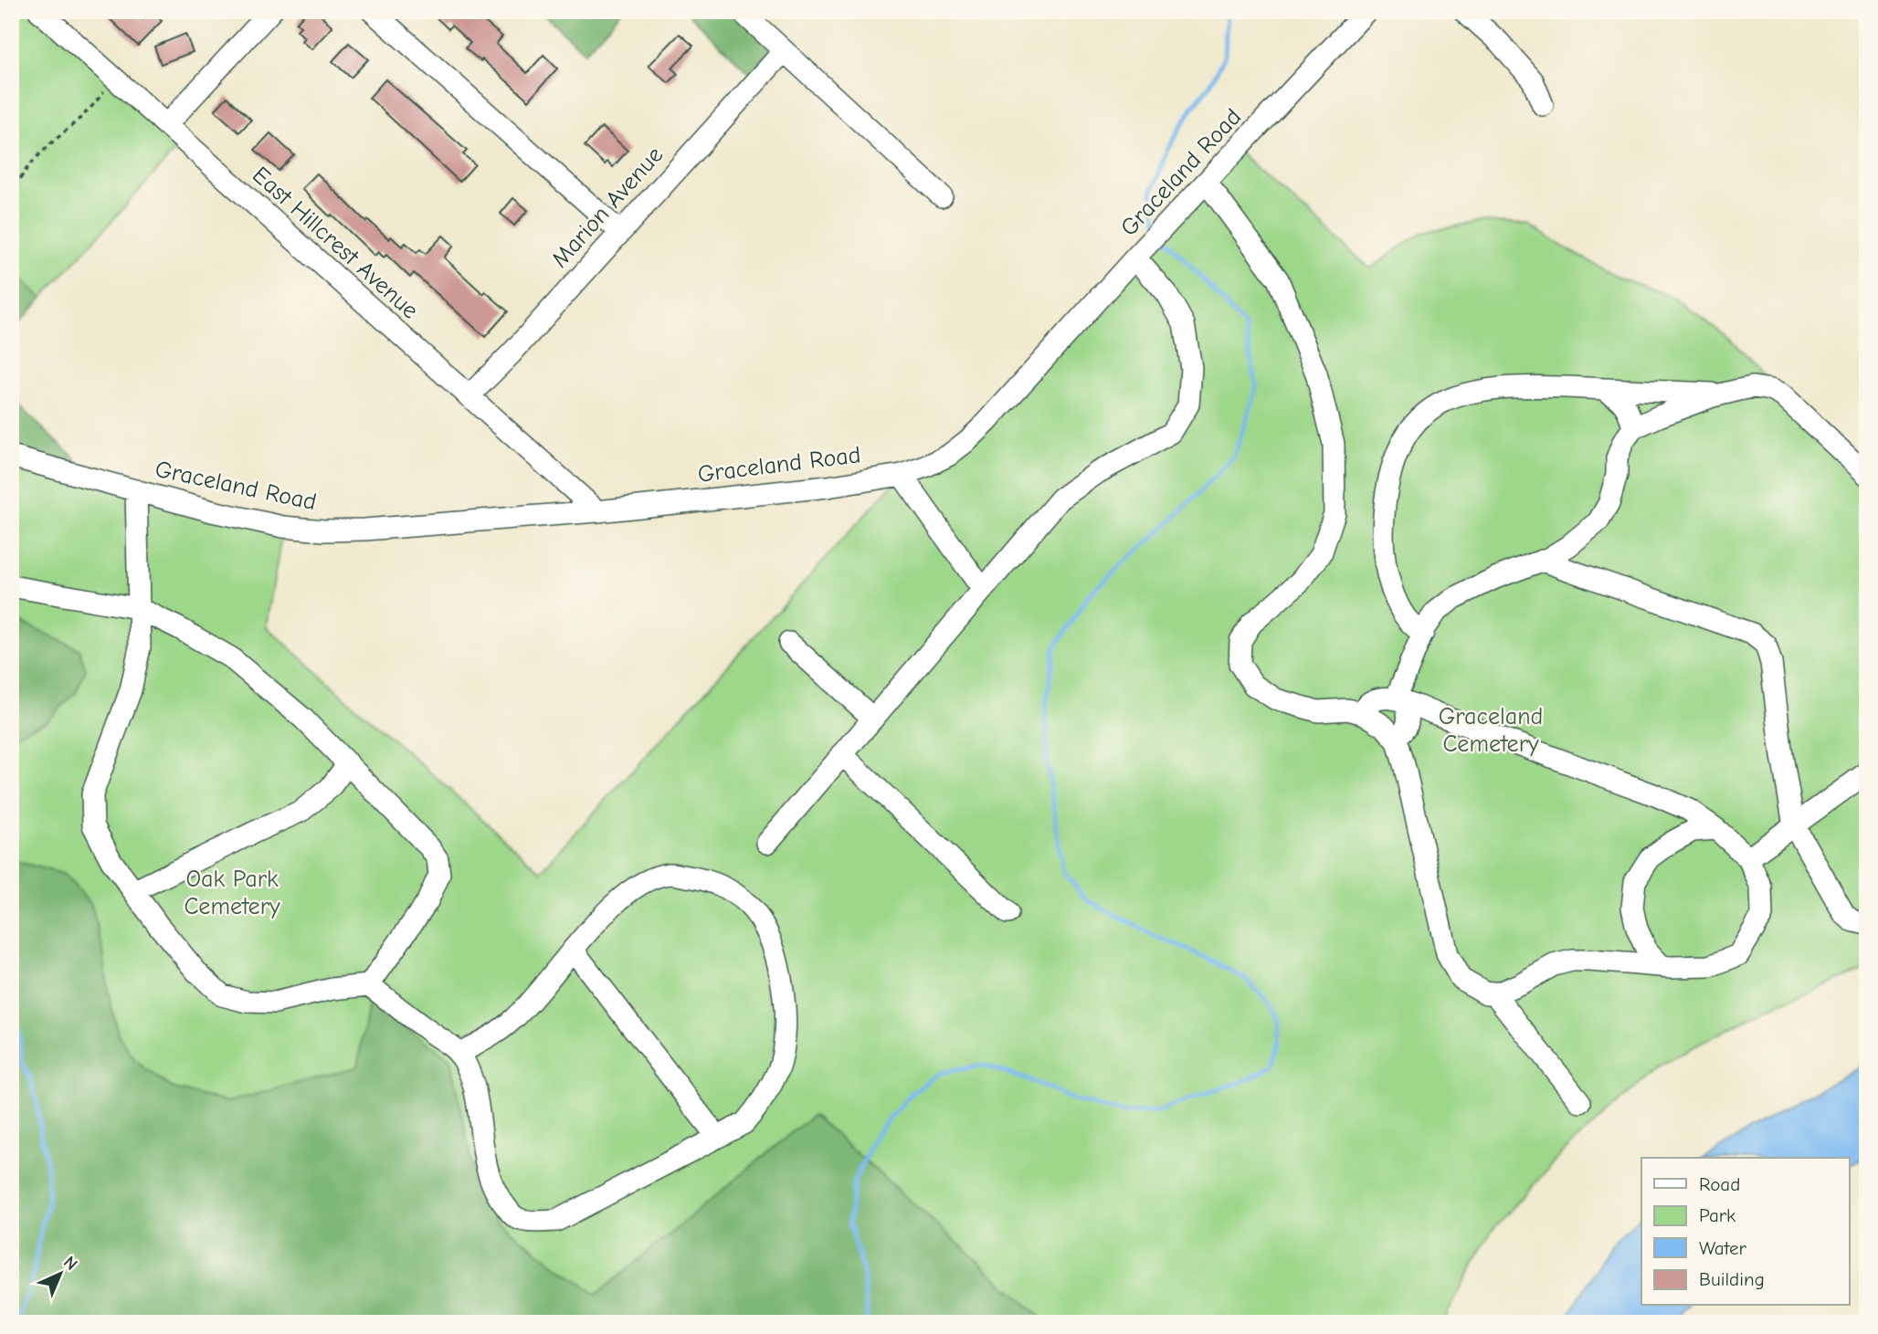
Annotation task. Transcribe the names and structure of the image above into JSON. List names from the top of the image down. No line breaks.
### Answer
{"streets":{"street":["Graceland Road","Marion Avenue","East Hillcrest Avenue"]},"crossings":[["Graceland Road","East Hillcrest Avenue"],["Marion Avenue","East Hillcrest Avenue"]],"parks":["Graceland Cemetery","Oak Park Cemetery"],"legend":["Road","Park","Water","Building"],"north":"top right"}
